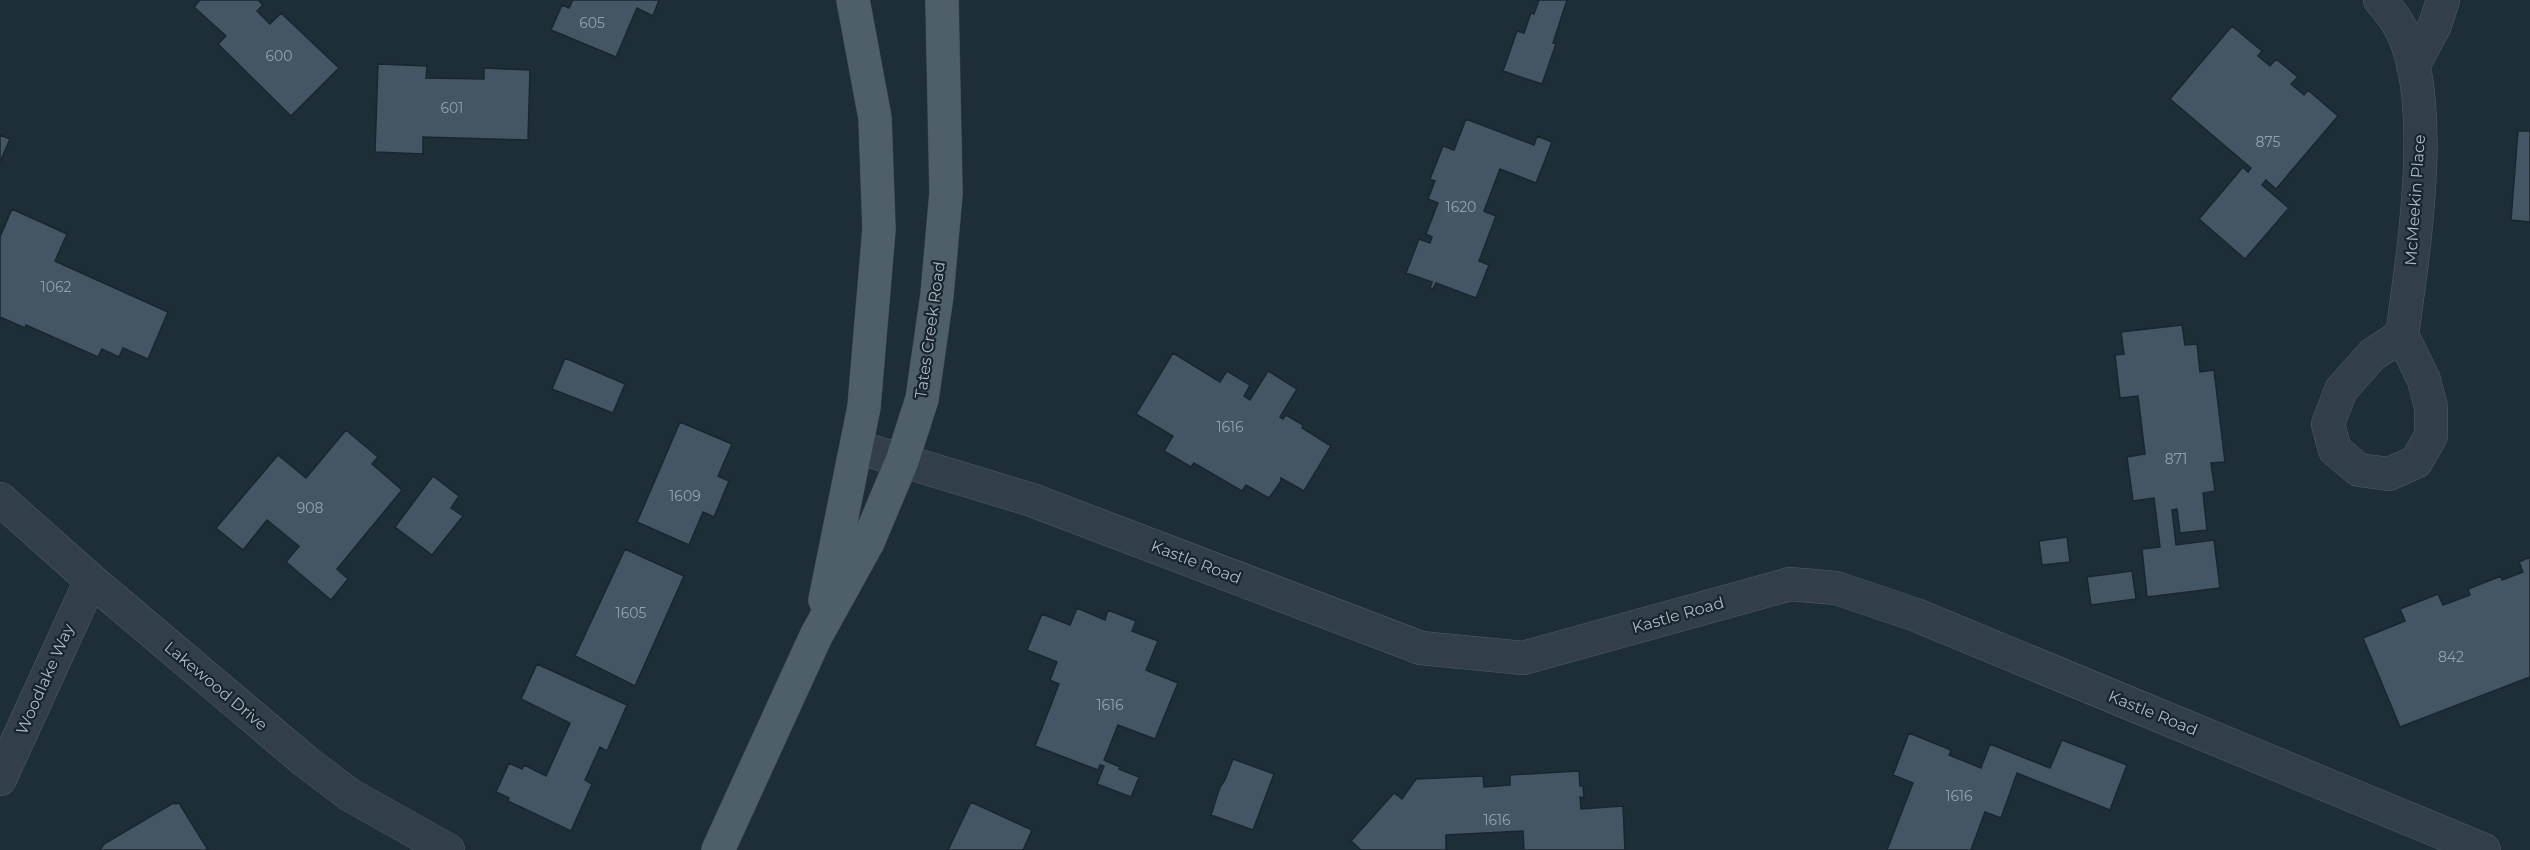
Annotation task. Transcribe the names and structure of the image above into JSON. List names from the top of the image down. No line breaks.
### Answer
{"streets":{"main road":["Tates Creek Road"],"street":["McMeekin Place","Kastle Road","Woodlake Way","Lakewood Drive"]},"crossings":[["Tates Creek Road","Kastle Road"],["Woodlake Way","Lakewood Drive"]],"house_numbers":["605","600","601","875","1620","1062","1616","871","1609","908","1605","842","1616","1616","1616"]}
